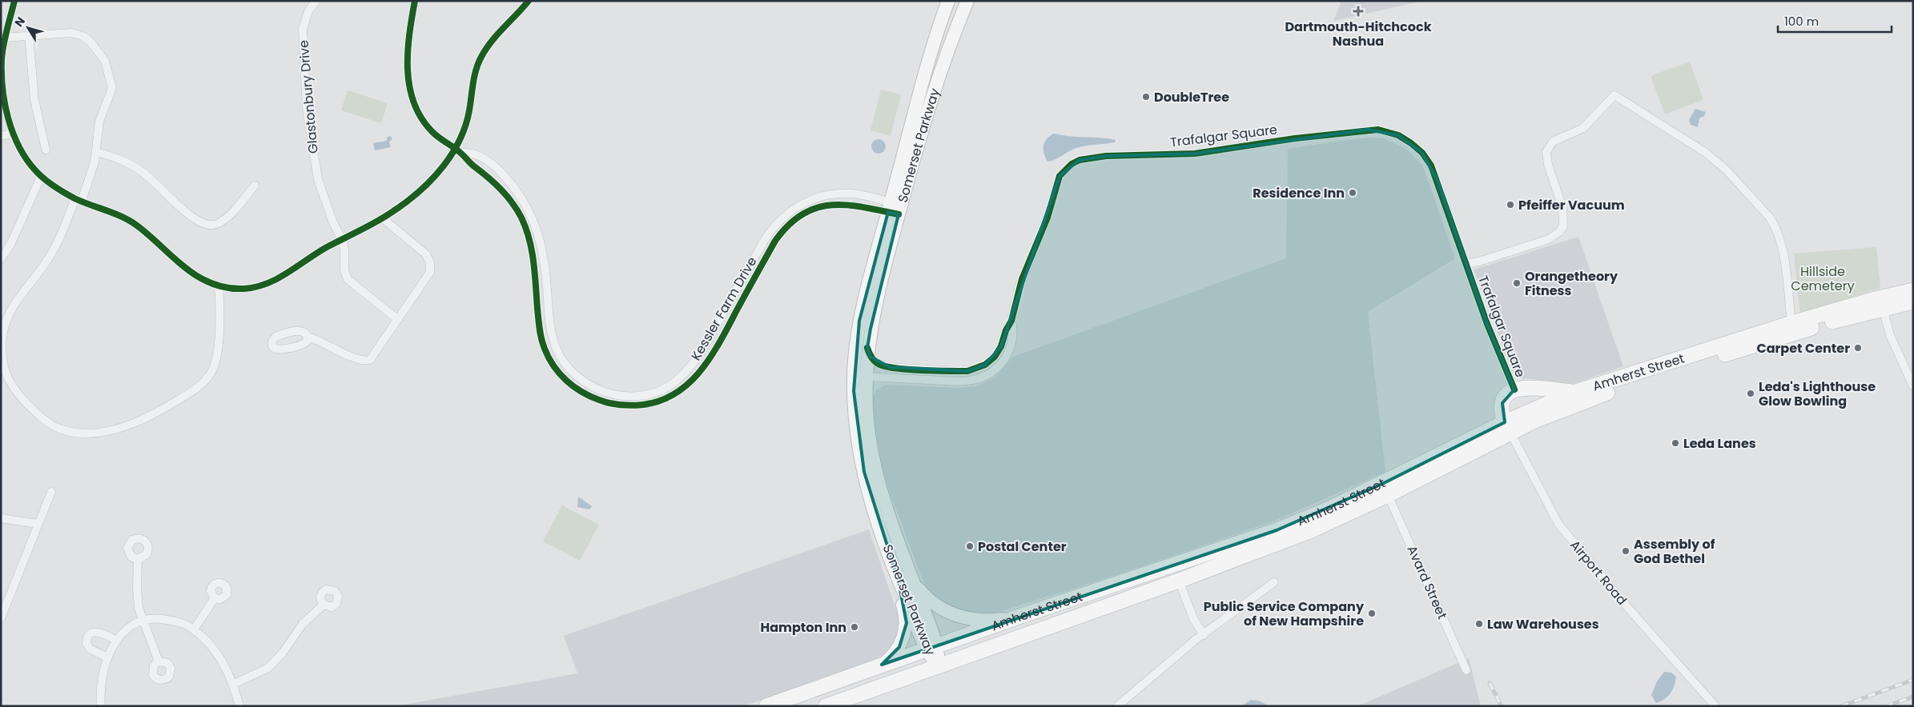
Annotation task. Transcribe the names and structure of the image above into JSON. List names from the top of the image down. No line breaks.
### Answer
{"streets":{"highway":["Amherst Street"],"main road":["Somerset Parkway"],"street":["Glastonbury Drive","Trafalgar Square","Kessler Farm Drive","Airport Road","Avard Street"]},"crossings":[["Trafalgar Square","Somerset Parkway"],["Somerset Parkway","Kessler Farm Drive"],["Somerset Parkway","Amherst Street"],["Amherst Street","Airport Road"],["Amherst Street","Avard Street"]],"parks":["Hillside Cemetery"],"places":{"health":["Dartmouth-Hitchcock Nashua"],"other":["DoubleTree","Residence Inn","Pfeiffer Vacuum","Orangetheory Fitness","Carpet Center","Leda's Lighthouse Glow Bowling","Leda Lanes","Postal Center","Assembly of God Bethel","Public Service Company of New Hampshire","Law Warehouses","Hampton Inn"]},"scale_bar":"100 m","north":"top left"}
